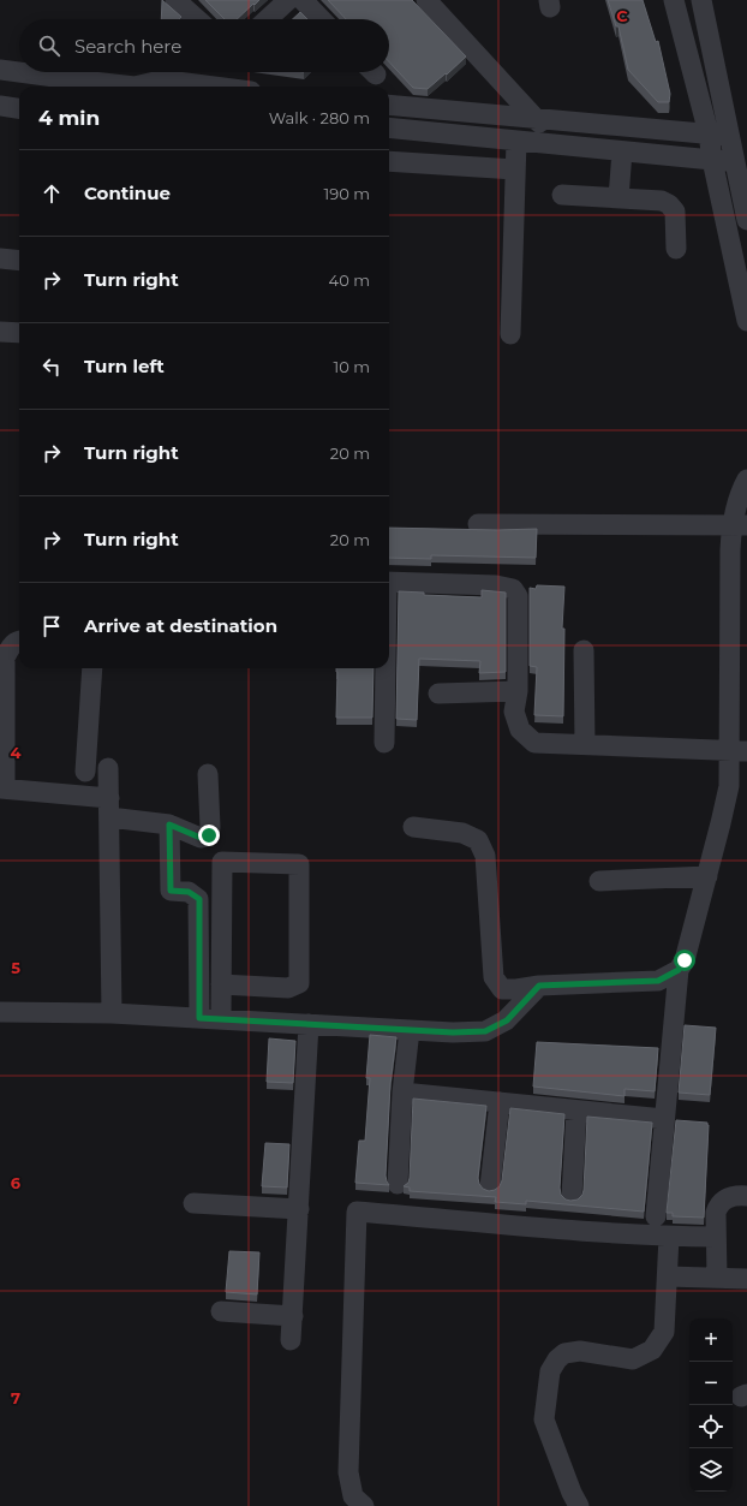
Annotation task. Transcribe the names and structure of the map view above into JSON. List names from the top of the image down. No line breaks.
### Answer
{"page":{"search":"Search here","heading":["4 min","Walk · 280 m"],"list":[["Continue","190 m"],["Turn right","40 m"],["Turn left","10 m"],["Turn right","20 m"],["Turn right","20 m"],"Arrive at destination"],"map_buttons":["+","−"]},"grid":{"columns":["C"],"rows":["4","5","6","7"]}}
